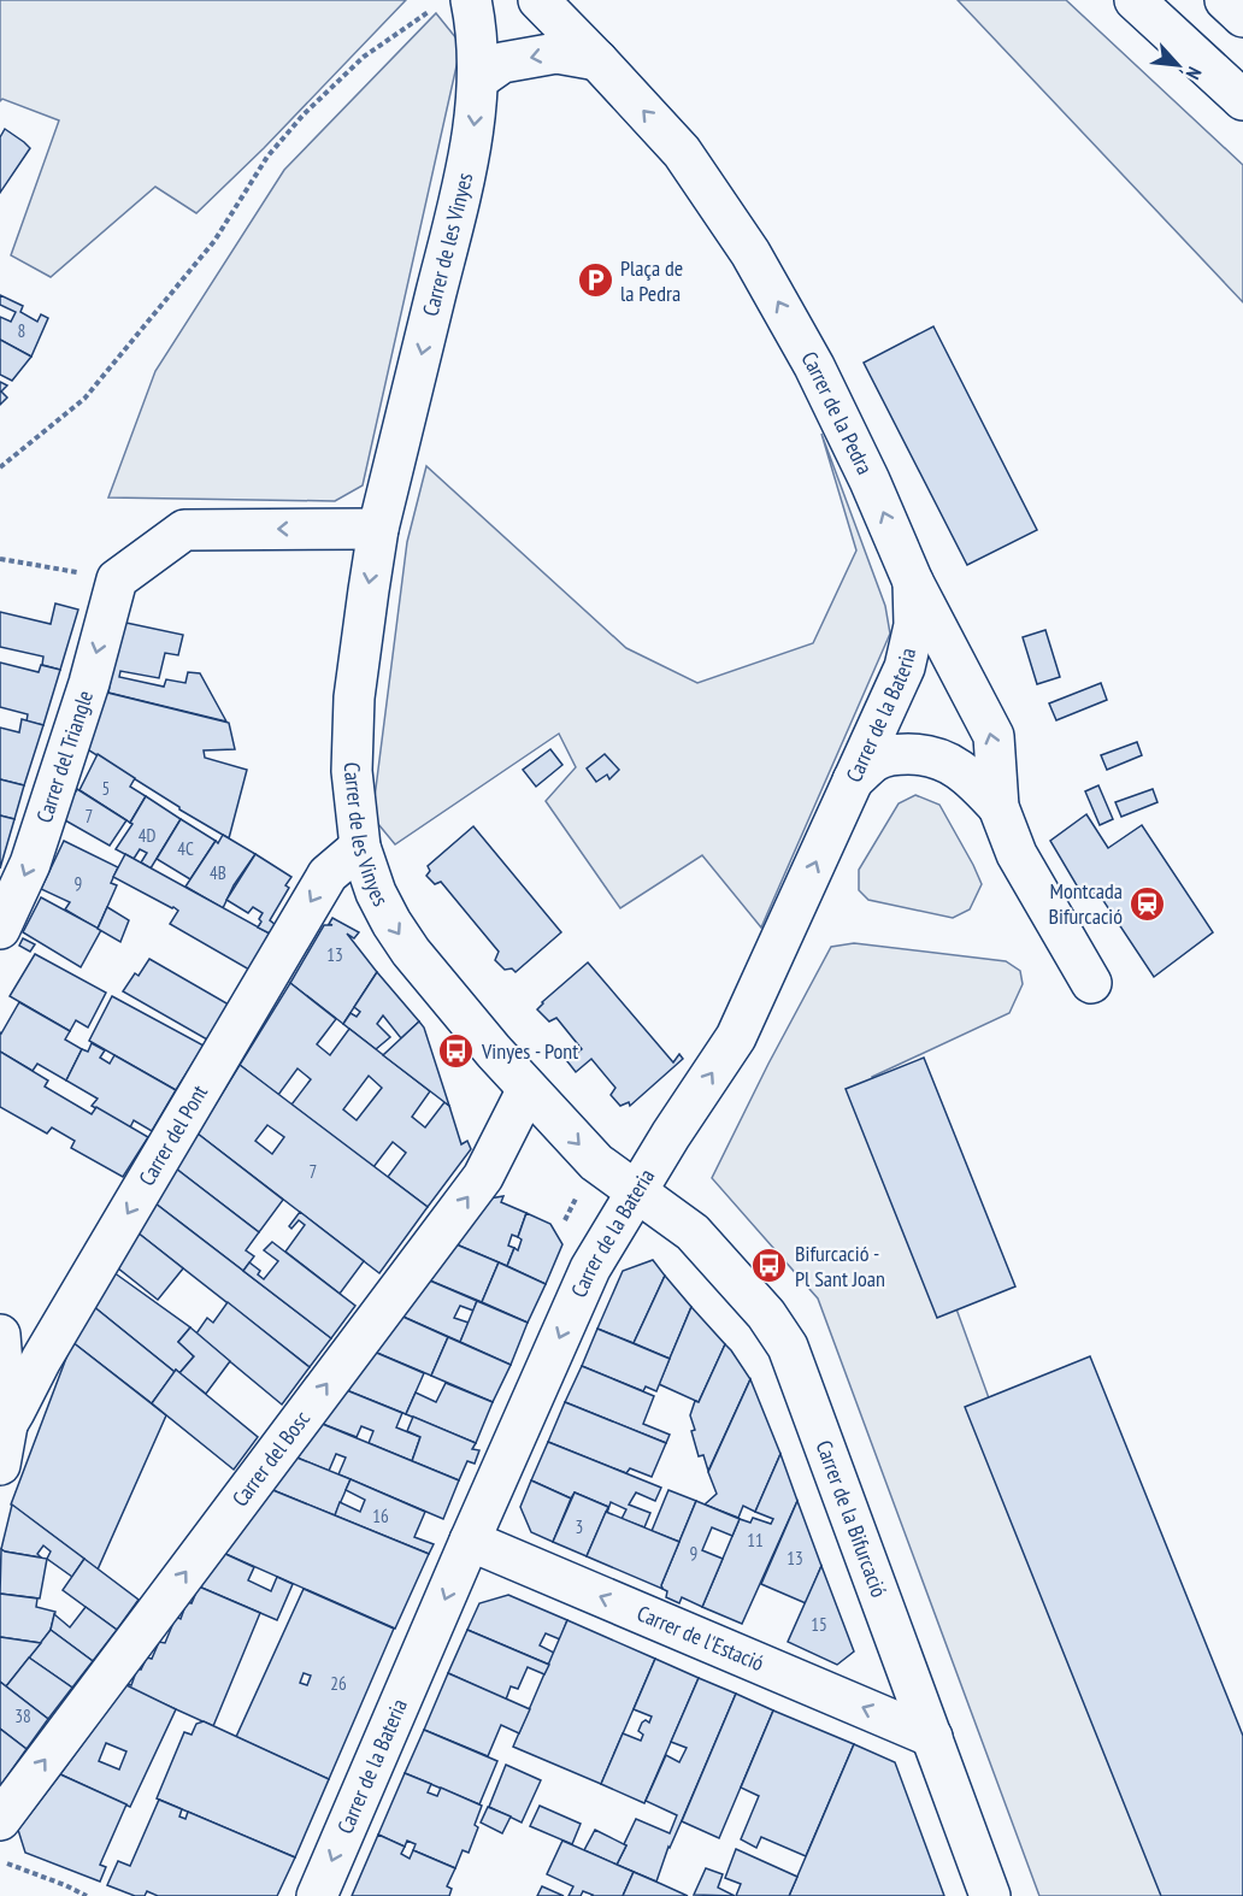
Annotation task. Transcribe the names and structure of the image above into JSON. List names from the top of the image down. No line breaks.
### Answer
{"streets":{"main road":["Carrer de les Vinyes","Carrer de la Pedra","Carrer de la Bateria","Carrer del Triangle","Carrer del Pont","Carrer del Bosc","Carrer de la Bifurcació","Carrer de l'Estació"]},"crossings":[["Carrer de les Vinyes","Carrer de la Bateria"],["Carrer de les Vinyes","Carrer del Pont"],["Carrer de les Vinyes","Carrer del Bosc"],["Carrer de les Vinyes","Carrer de la Bifurcació"],["Carrer de la Pedra","Carrer de la Bateria"],["Carrer de la Bateria","Carrer de la Bifurcació"],["Carrer de la Bateria","Carrer de l'Estació"],["Carrer de la Bifurcació","Carrer de l'Estació"]],"one_way":["Carrer de les Vinyes","Carrer de la Pedra","Carrer del Triangle","Carrer del Pont","Carrer del Bosc","Carrer de l'Estació"],"places":{"parking":["Plaça de la Pedra"],"station":["Montcada Bifurcació"],"bus stop":["Vinyes - Pont","Bifurcació - Pl Sant Joan"]},"house_numbers":["8","5","7","4D","4C","4B","9","13","7","16","3","11","9","13","15","26","38"],"north":"bottom right"}
